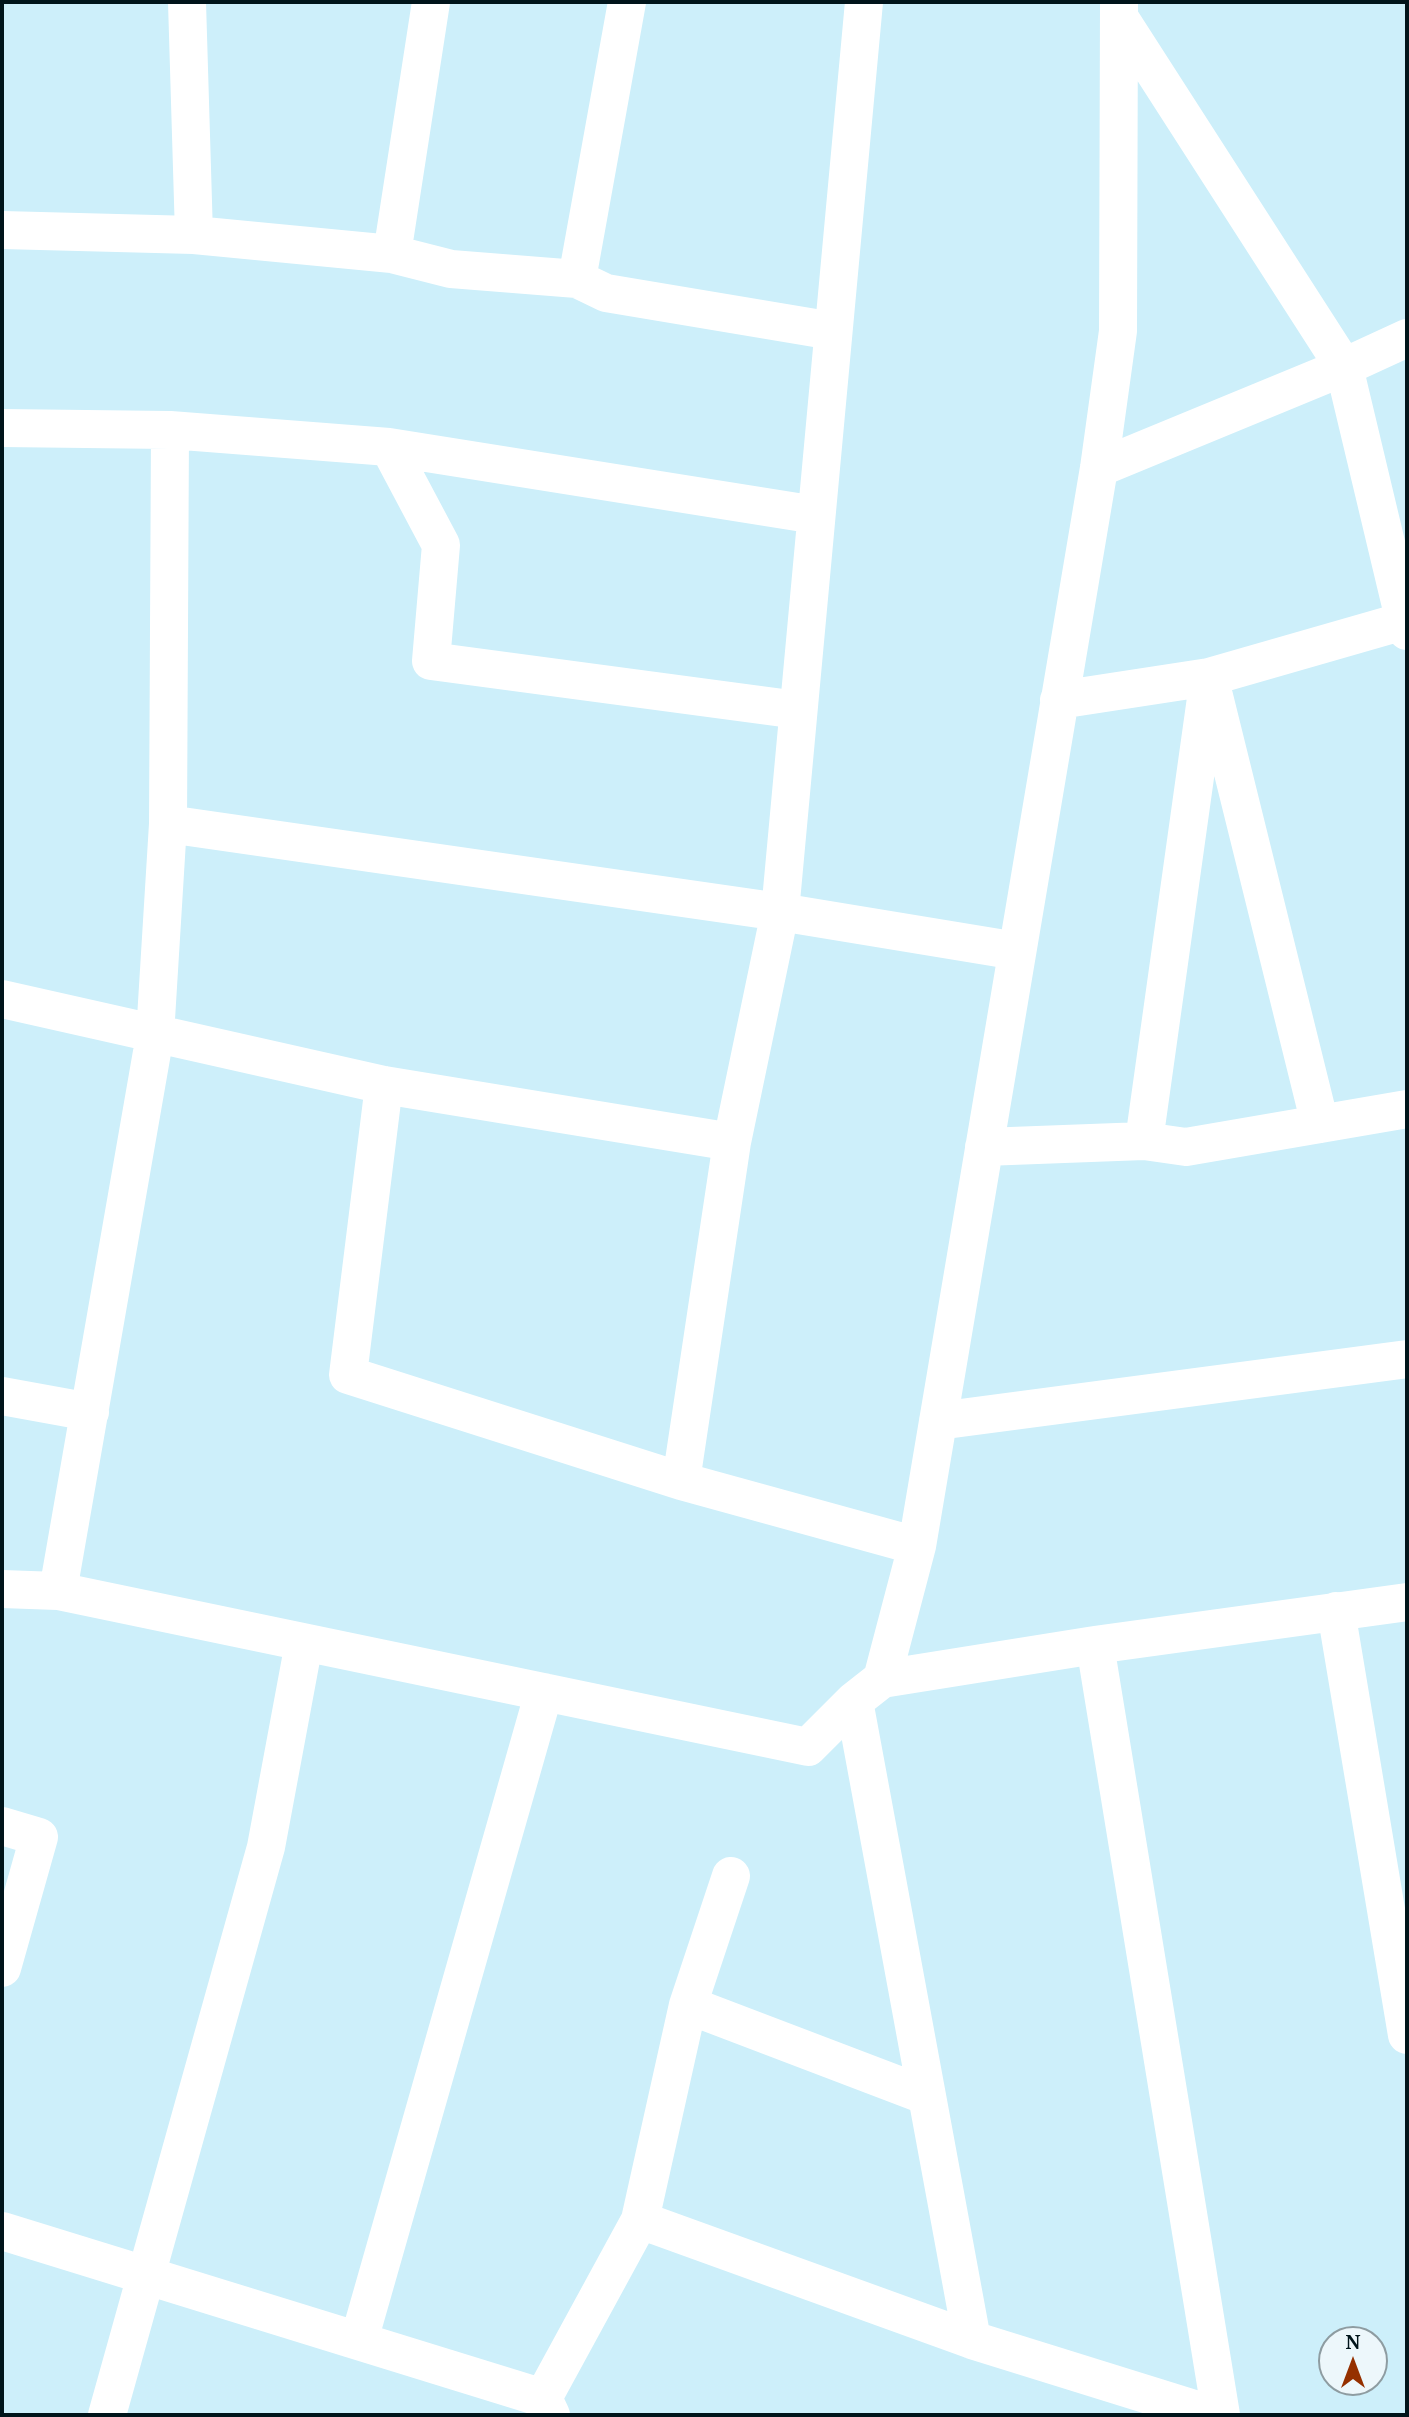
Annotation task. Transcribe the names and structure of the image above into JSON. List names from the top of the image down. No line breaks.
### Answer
{"north":"top"}
